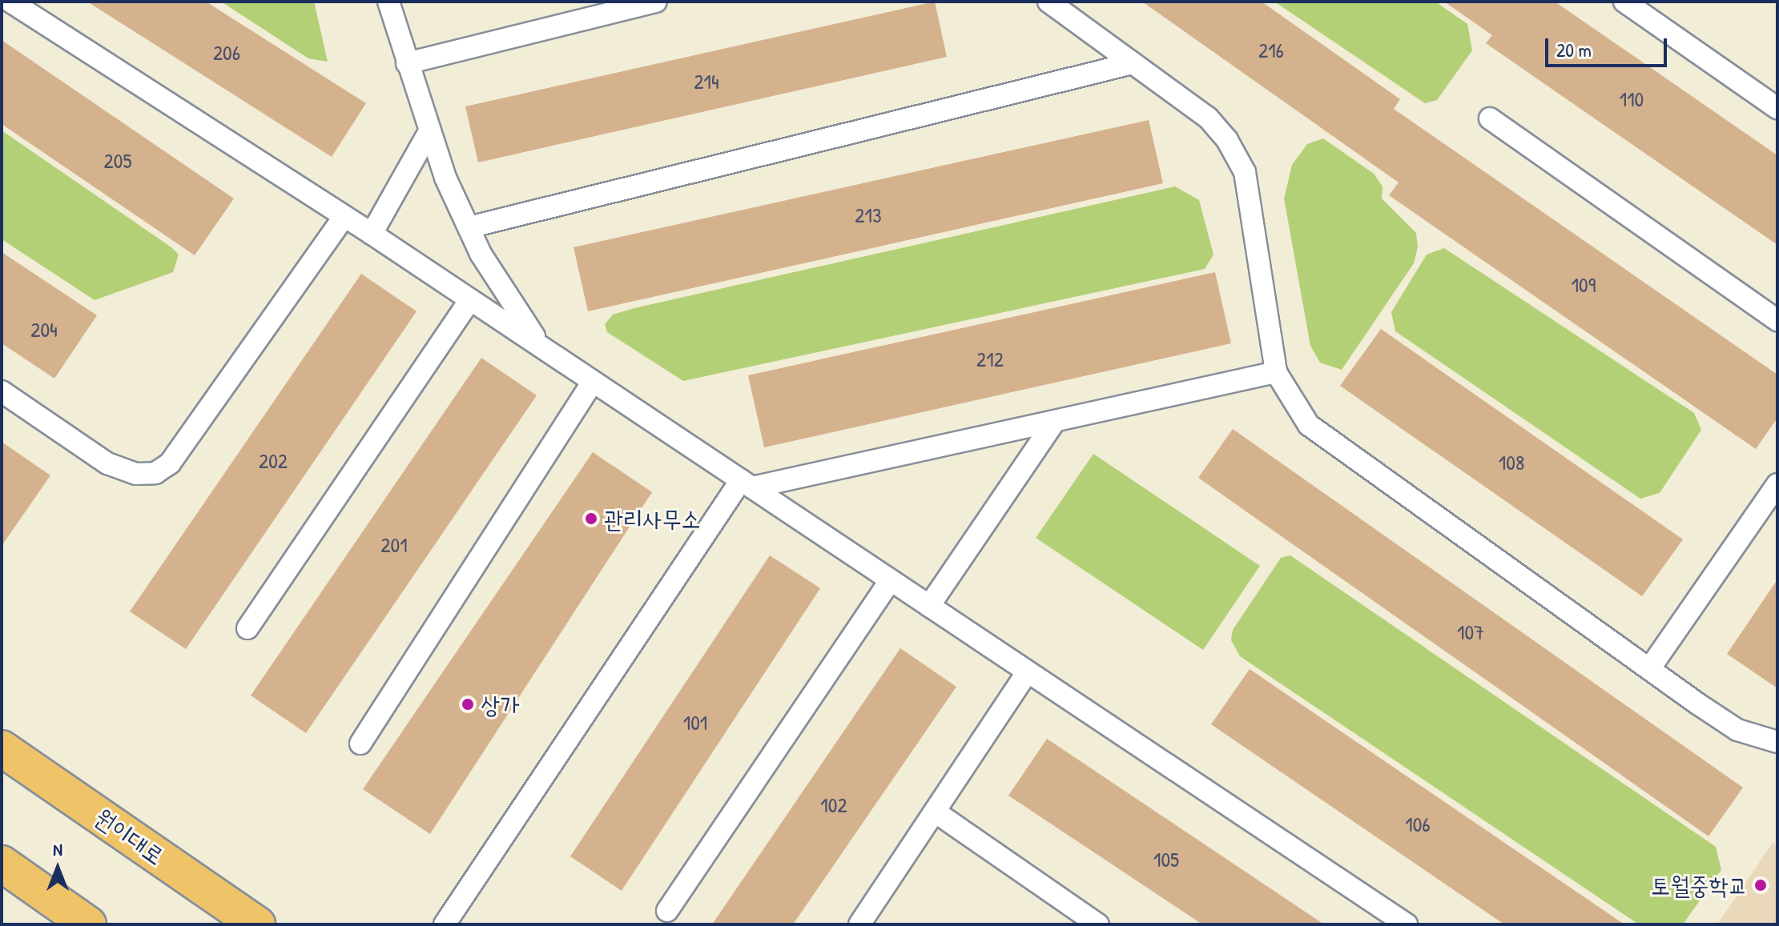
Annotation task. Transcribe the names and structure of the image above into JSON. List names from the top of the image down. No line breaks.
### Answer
{"streets":{"main road":["원이대로"]},"places":["관리사무소","상가","토월중학교"],"house_numbers":["216","206","214","110","205","213","109","204","212","202","108","201","107","101","102","106","105"],"scale_bar":"20 m","north":"top"}
